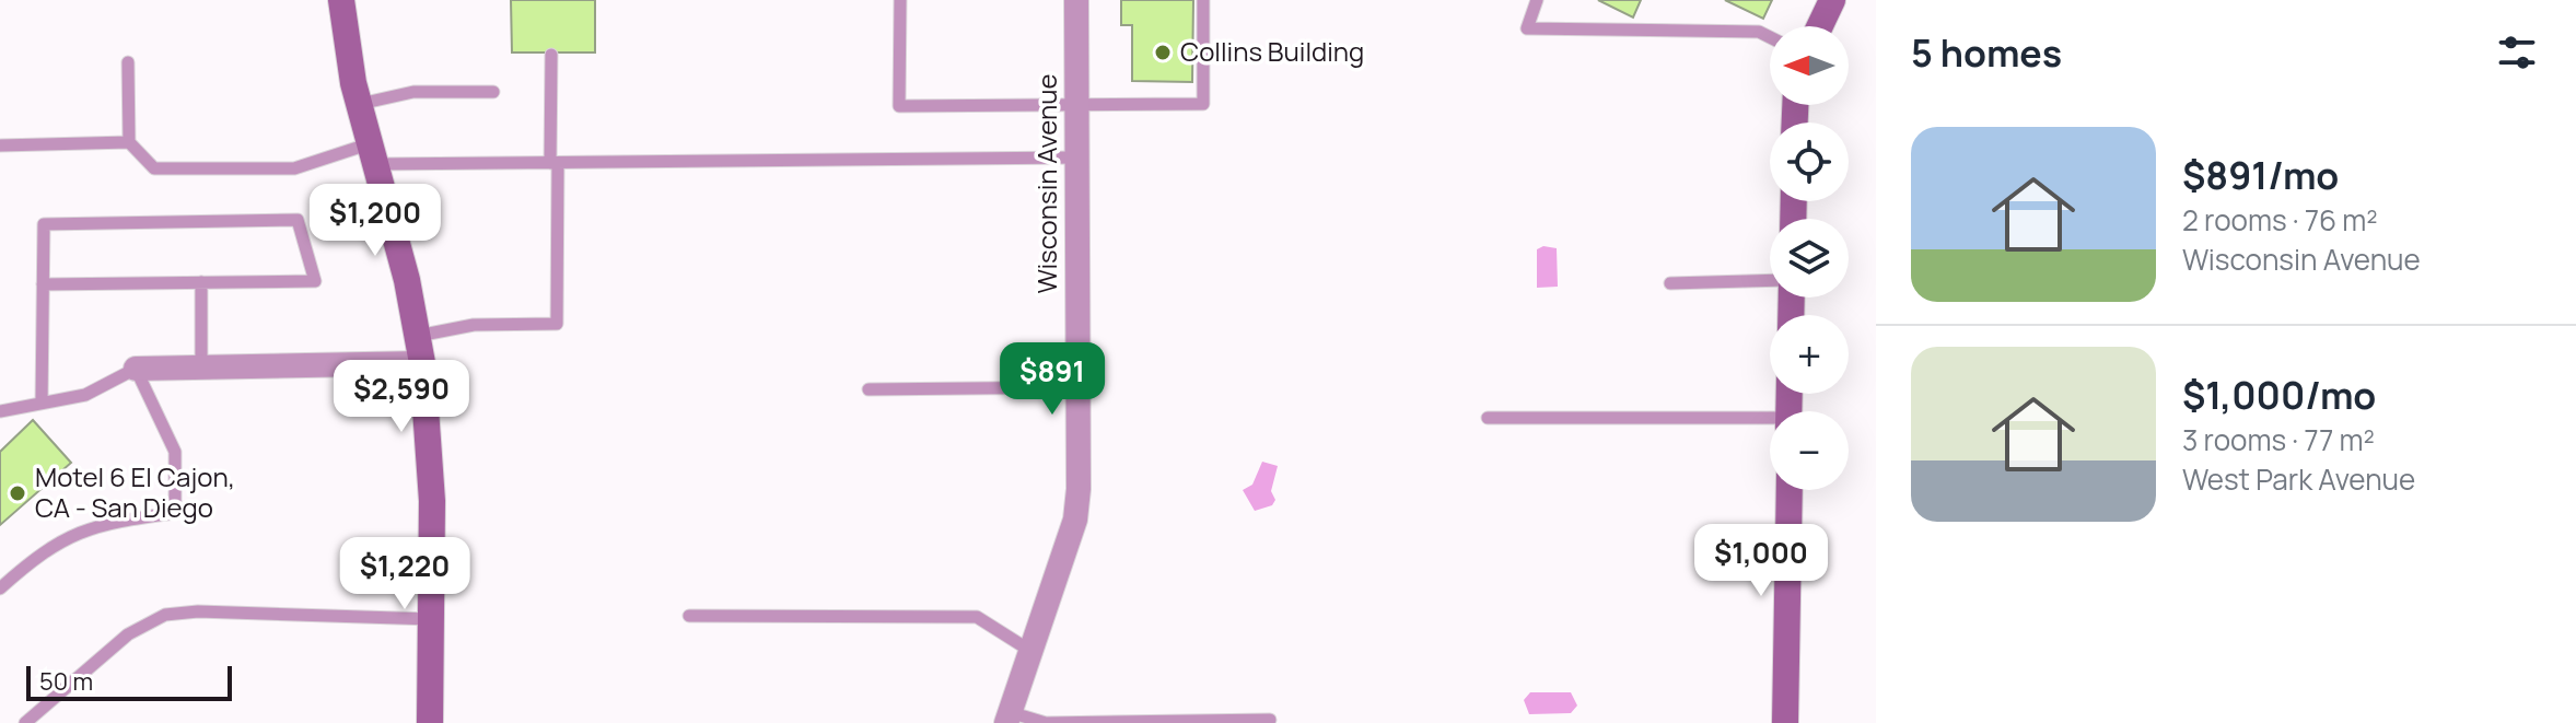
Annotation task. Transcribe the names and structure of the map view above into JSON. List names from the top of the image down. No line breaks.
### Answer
{"streets":{"street":["Wisconsin Avenue"]},"places":["Collins Building","Motel 6 El Cajon, CA - San Diego"],"scale_bar":"50 m","north":"left","page":{"heading":"5 homes","map_buttons":["+","−"],"list":[{"name":"$891/mo","note":"2 rooms · 76 m² · Wisconsin Avenue"},{"name":"$1,000/mo","note":"3 rooms · 77 m² · West Park Avenue"}],"price":["$1,200","$891","$2,590","$1,000","$1,220"],"scale":"50 m"}}
